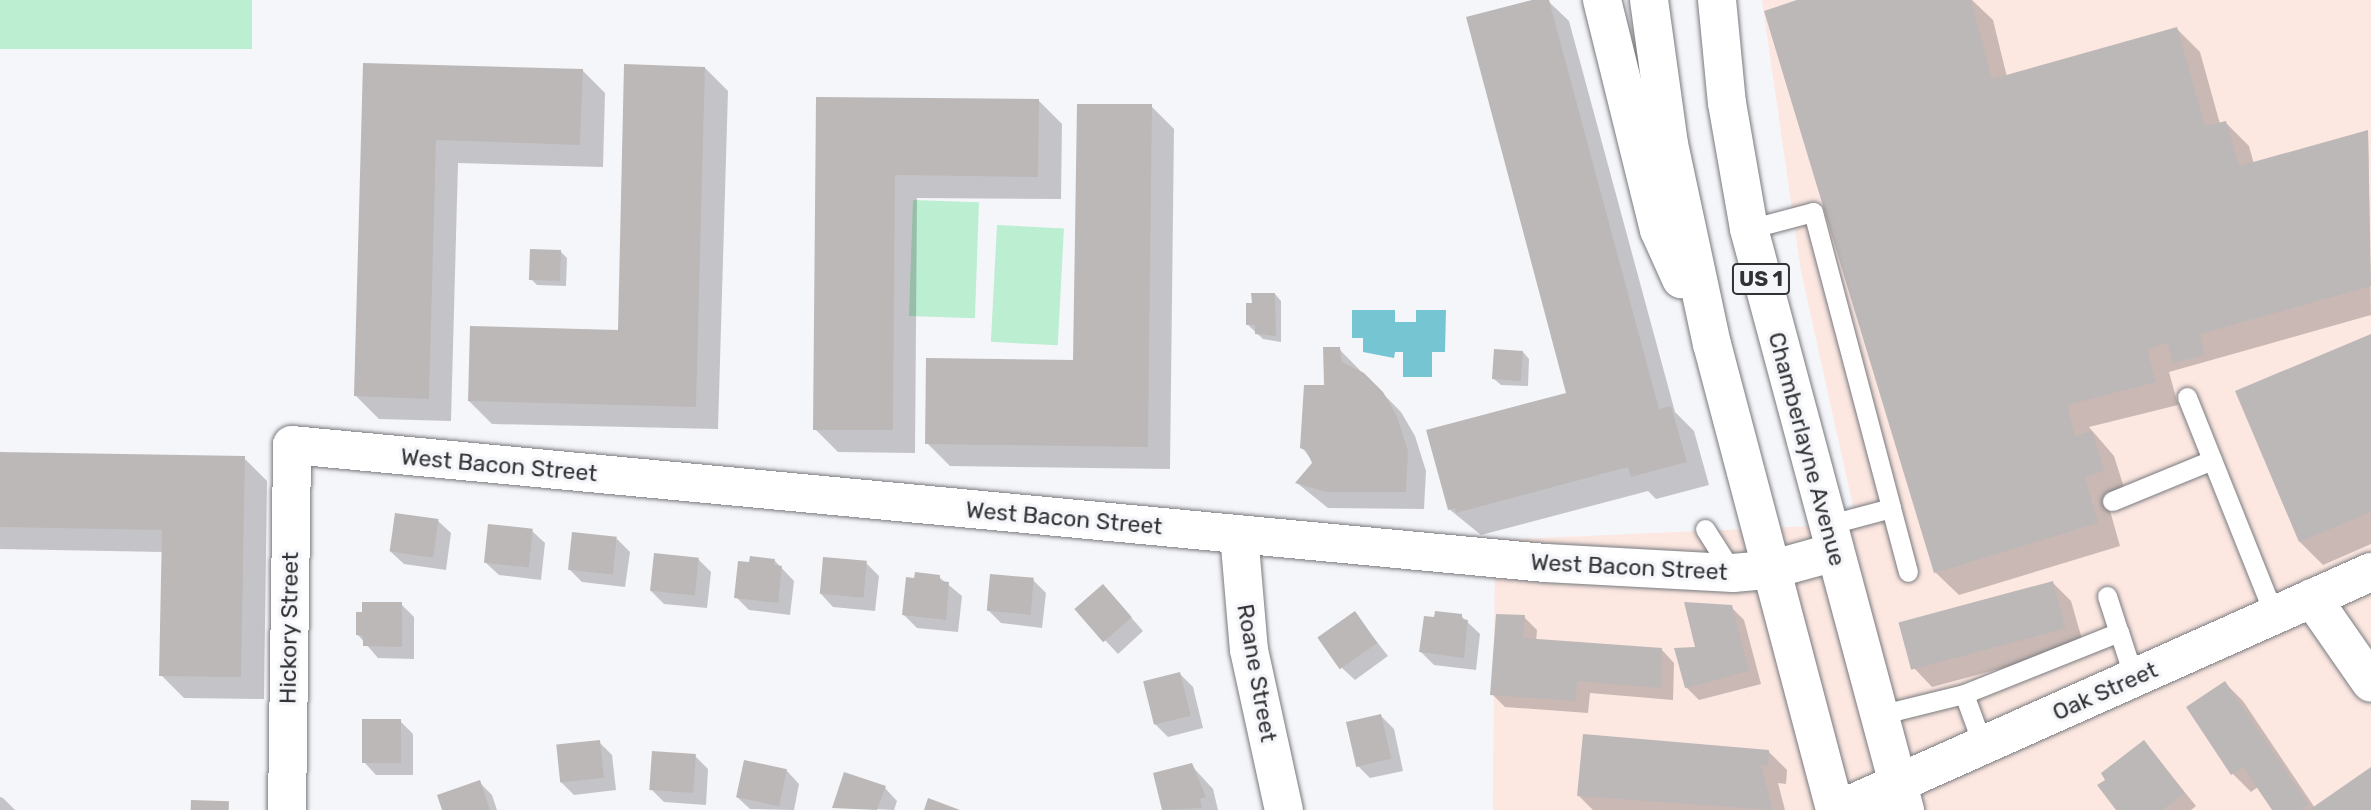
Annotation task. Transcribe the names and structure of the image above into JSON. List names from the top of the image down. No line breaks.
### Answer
{"streets":{"street":["US 1","Chamberlayne Avenue","West Bacon Street","Hickory Street","Roane Street","Oak Street"]},"crossings":[["US 1","West Bacon Street"],["US 1","Oak Street"],["Chamberlayne Avenue","West Bacon Street"],["Chamberlayne Avenue","Oak Street"],["West Bacon Street","Hickory Street"],["West Bacon Street","Roane Street"]]}
